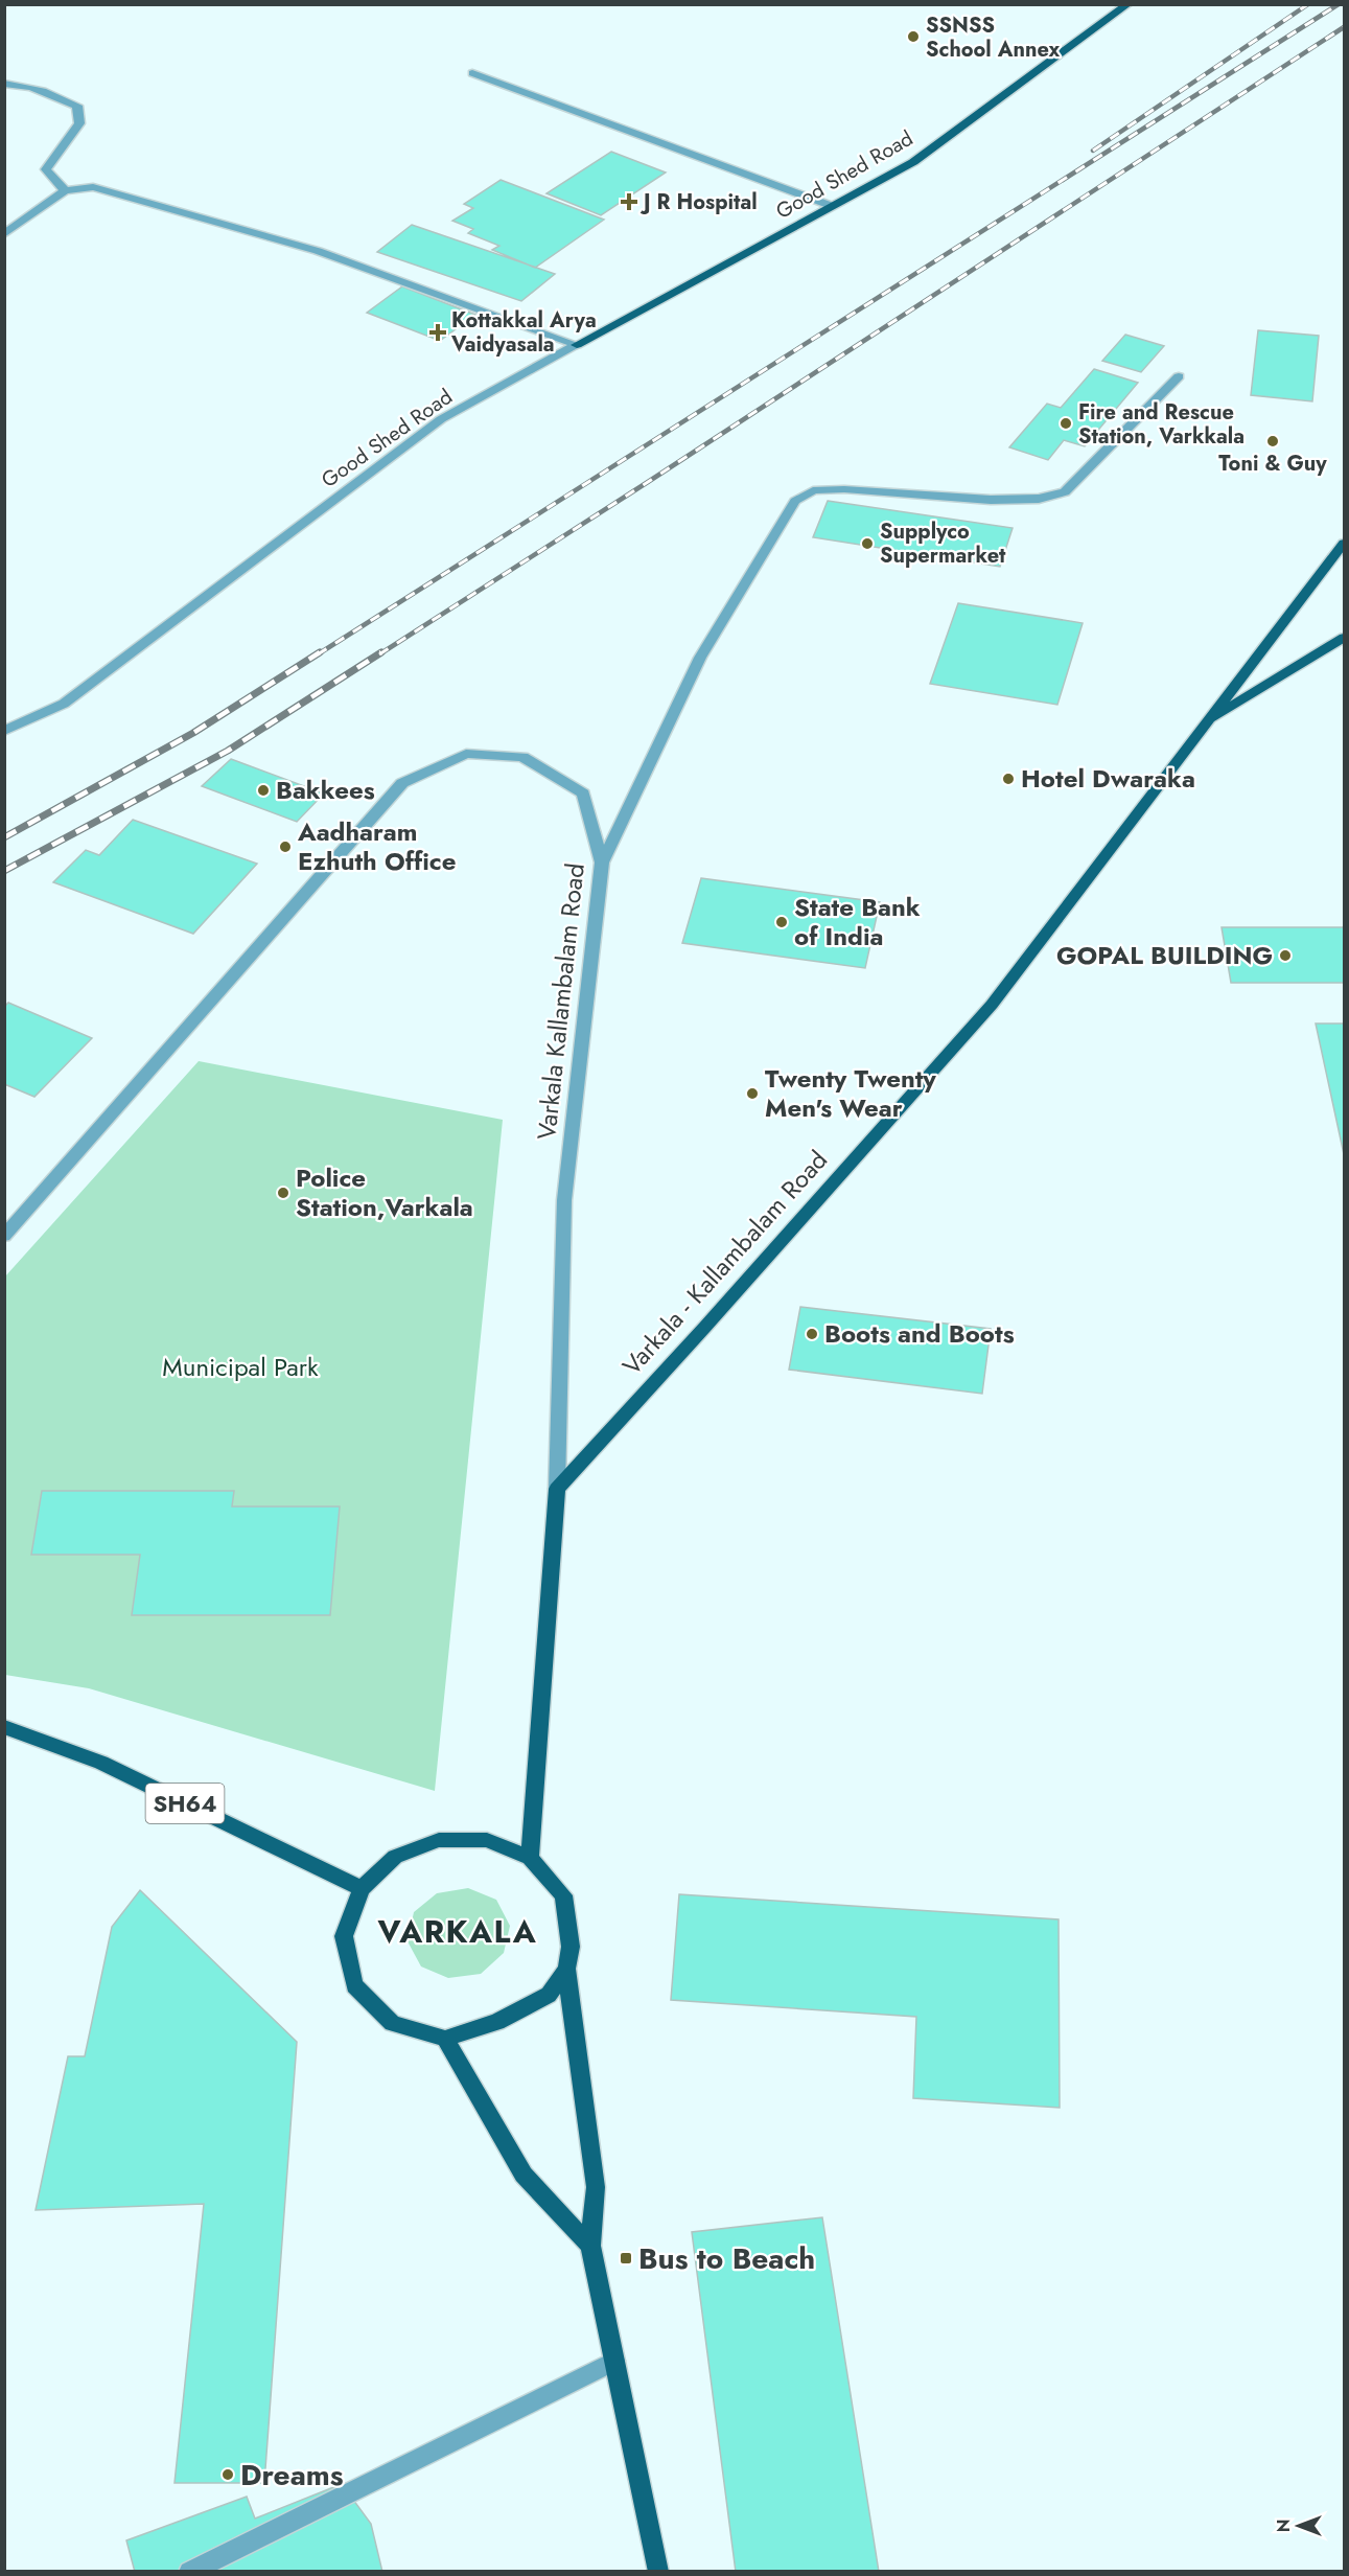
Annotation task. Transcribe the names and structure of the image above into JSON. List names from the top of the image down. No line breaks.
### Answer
{"streets":{"main road":["Good Shed Road","Varkala - Kallambalam Road","SH64"],"street":["Varkala Kallambalam Road"]},"crossings":[["Varkala Kallambalam Road","Varkala - Kallambalam Road"]],"districts":["VARKALA"],"parks":["Municipal Park"],"places":{"other":["SSNSS School Annex","Fire and Rescue Station, Varkkala","Toni & Guy","Supplyco Supermarket","Hotel Dwaraka","Bakkees","Aadharam Ezhuth Office","State Bank of India","GOPAL BUILDING","Twenty Twenty Men's Wear","Police Station,Varkala","Boots and Boots","Dreams"],"health":["J R Hospital","Kottakkal Arya Vaidyasala"],"transit":["Bus to Beach"]},"north":"left"}
